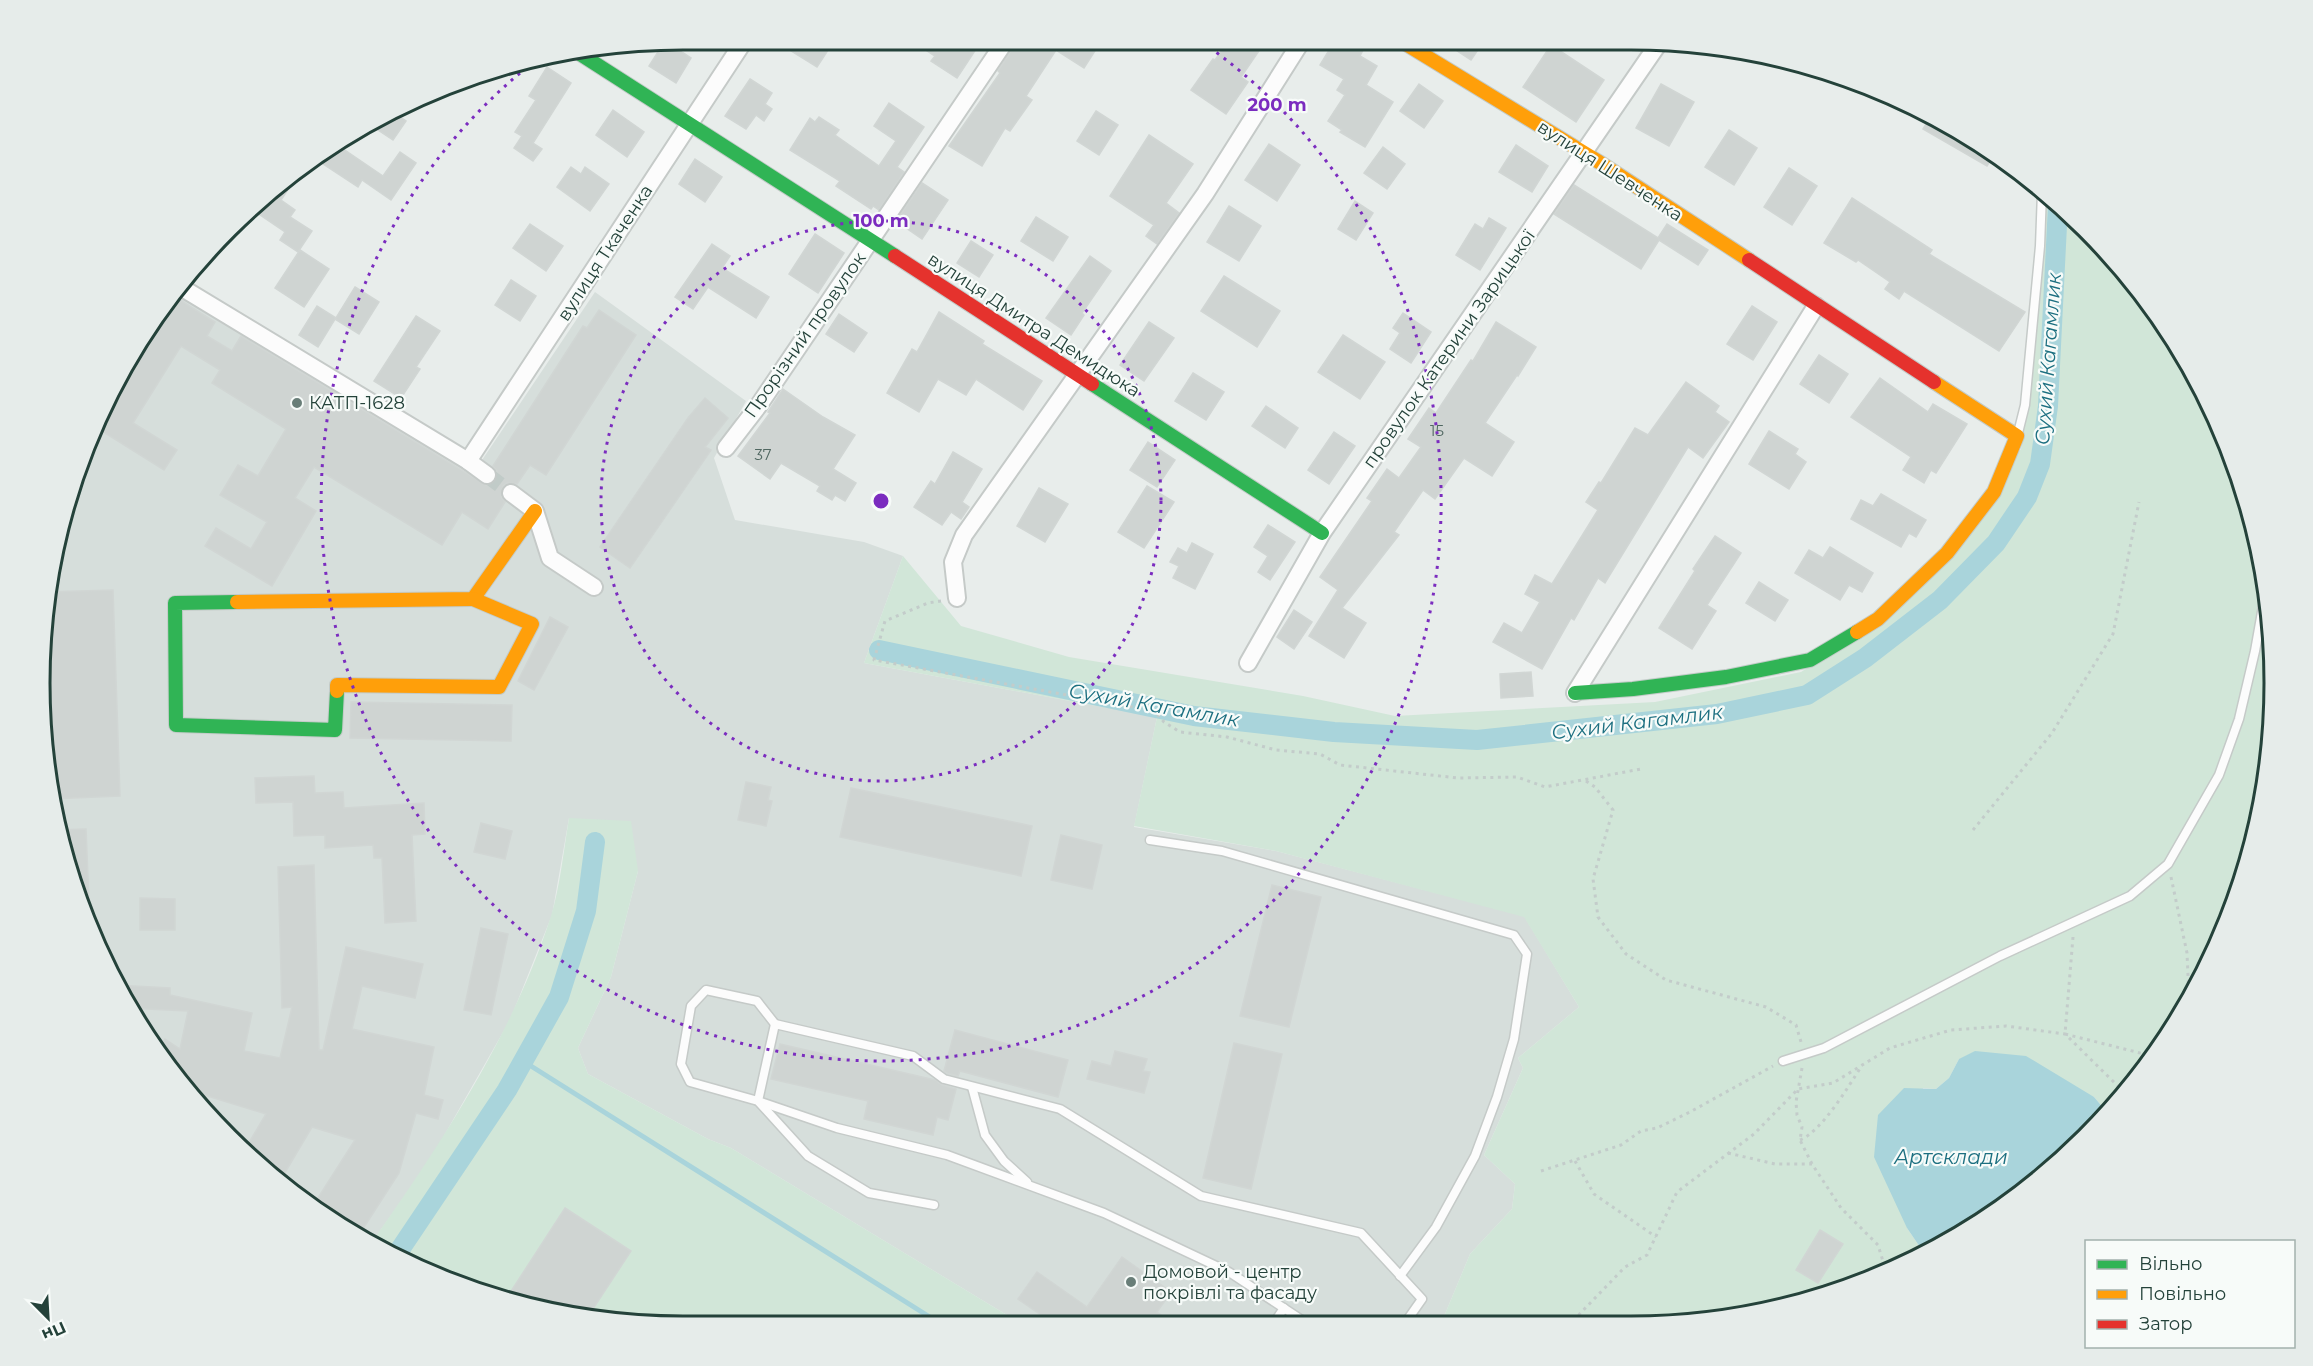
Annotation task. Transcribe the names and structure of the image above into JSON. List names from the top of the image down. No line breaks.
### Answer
{"streets":{"street":["вулиця Шевченка","вулиця Ткаченка","вулиця Дмитра Демидюка","Прорізний провулок","провулок Катерини Зарицької"]},"crossings":[["вулиця Шевченка","провулок Катерини Зарицької"],["вулиця Ткаченка","вулиця Дмитра Демидюка"],["вулиця Дмитра Демидюка","Прорізний провулок"],["вулиця Дмитра Демидюка","провулок Катерини Зарицької"]],"water":["Сухий Кагамлик","Артсклади"],"places":["КАТП-1628","Домовой - центр покрівлі та фасаду"],"house_numbers":["15","37"],"legend":["Вільно","Повільно","Затор"],"north":"bottom right","rings":["200 m","100 m"]}
